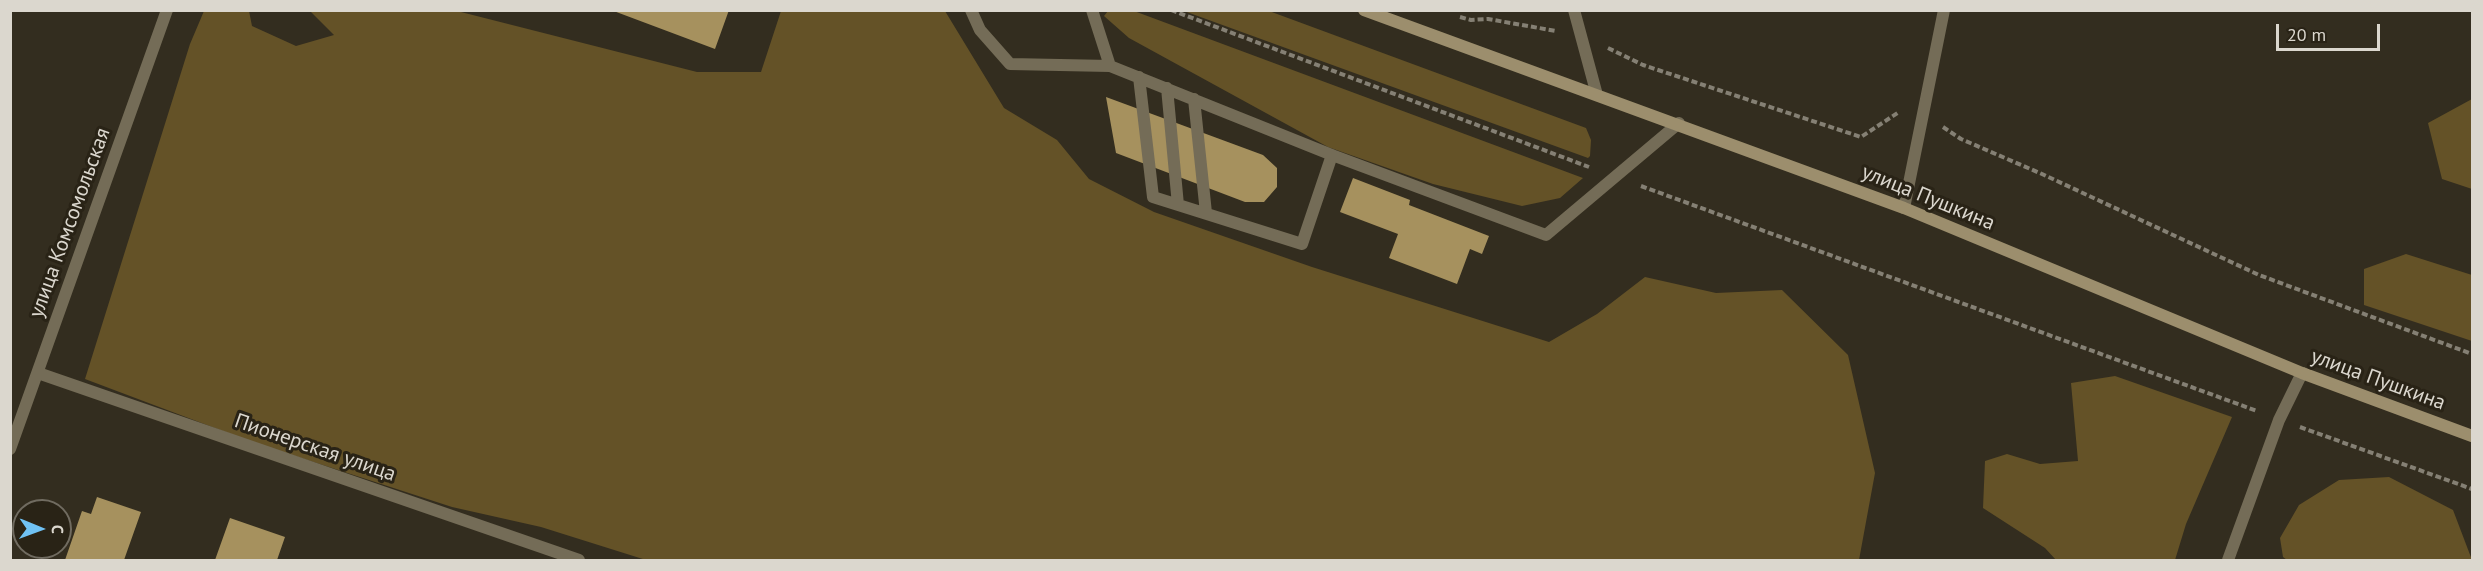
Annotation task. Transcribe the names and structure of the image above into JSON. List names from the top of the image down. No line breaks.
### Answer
{"streets":{"main road":["улица Пушкина"],"street":["улица Комсомольская","Пионерская улица"]},"crossings":[["улица Комсомольская","Пионерская улица"]],"scale_bar":"20 m","north":"right"}
